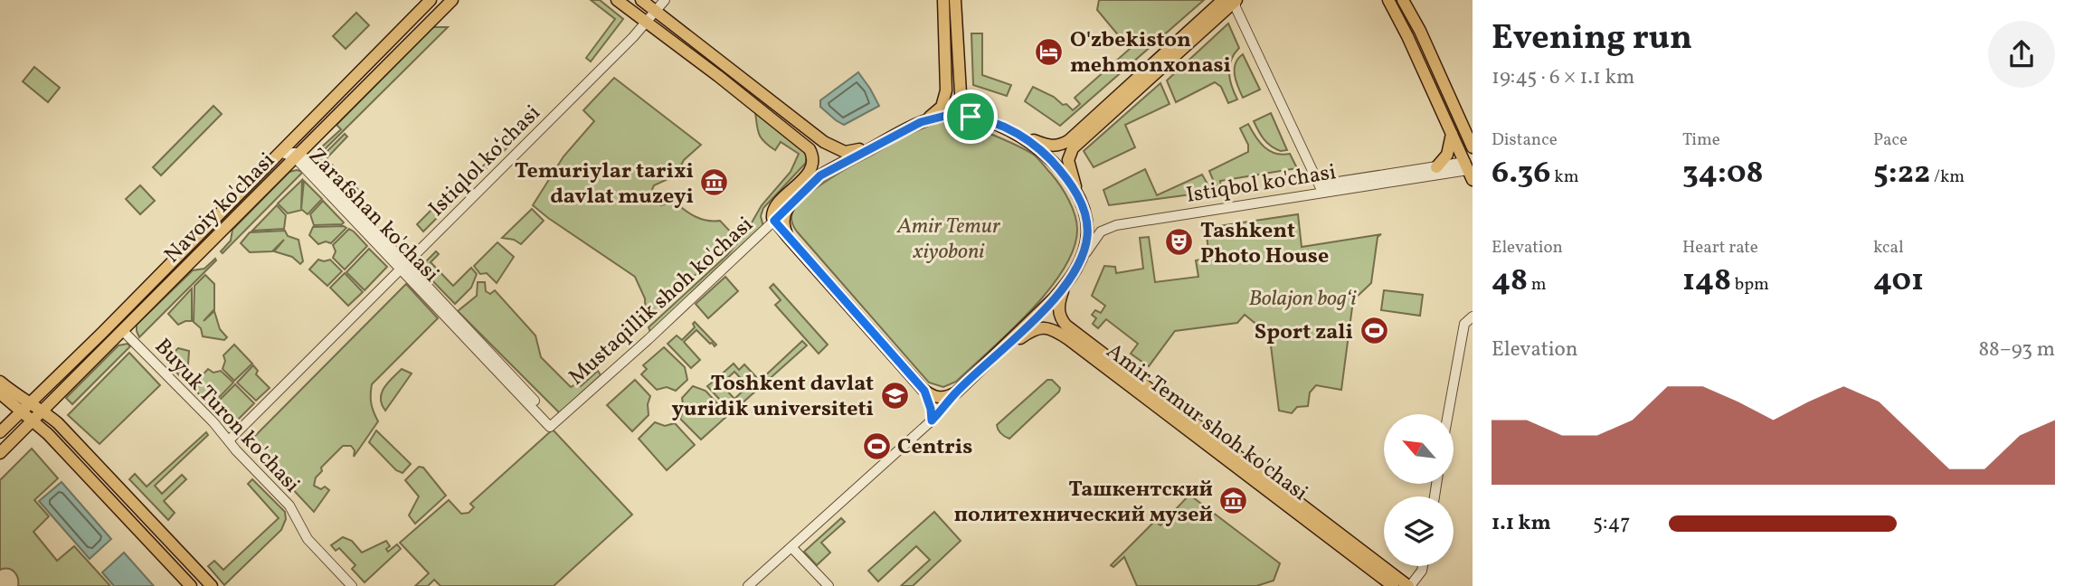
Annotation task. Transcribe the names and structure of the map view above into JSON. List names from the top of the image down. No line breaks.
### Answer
{"streets":{"main road":["Navoiy ko'chasi","Amir Temur shoh ko'chasi"],"street":["Istiqlol ko‘chasi","Istiqbol ko'chasi","Zarafshan ko'chasi","Mustaqillik shoh ko'chasi","Buyuk Turon ko'chasi"]},"crossings":[["Istiqlol ko‘chasi","Zarafshan ko'chasi"],["Istiqlol ko‘chasi","Buyuk Turon ko'chasi"],["Navoiy ko'chasi","Zarafshan ko'chasi"],["Navoiy ko'chasi","Buyuk Turon ko'chasi"],["Zarafshan ko'chasi","Mustaqillik shoh ko'chasi"]],"parks":["Amir Temur xiyoboni","Bolajon bog‘i"],"places":{"hotel":["O'zbekiston mehmonxonasi"],"museum":["Temuriylar tarixi davlat muzeyi","Ташкентский политехнический музей"],"theatre":["Tashkent Photo House"],"sports":["Sport zali","Centris"],"school or university":["Toshkent davlat yuridik universiteti"]},"north":"top left","page":{"heading":["Evening run","19:45 · 6 × 1.1 km"],"stats":[["Distance","6.36 km"],["Time","34:08"],["Pace","5:22 /km"],["Elevation","48 m"],["Heart rate","148 bpm"],["kcal","401"]],"chart":["Elevation","88–93 m"],"list":[{"name":"1.1 km","note":"5:47"}]}}
